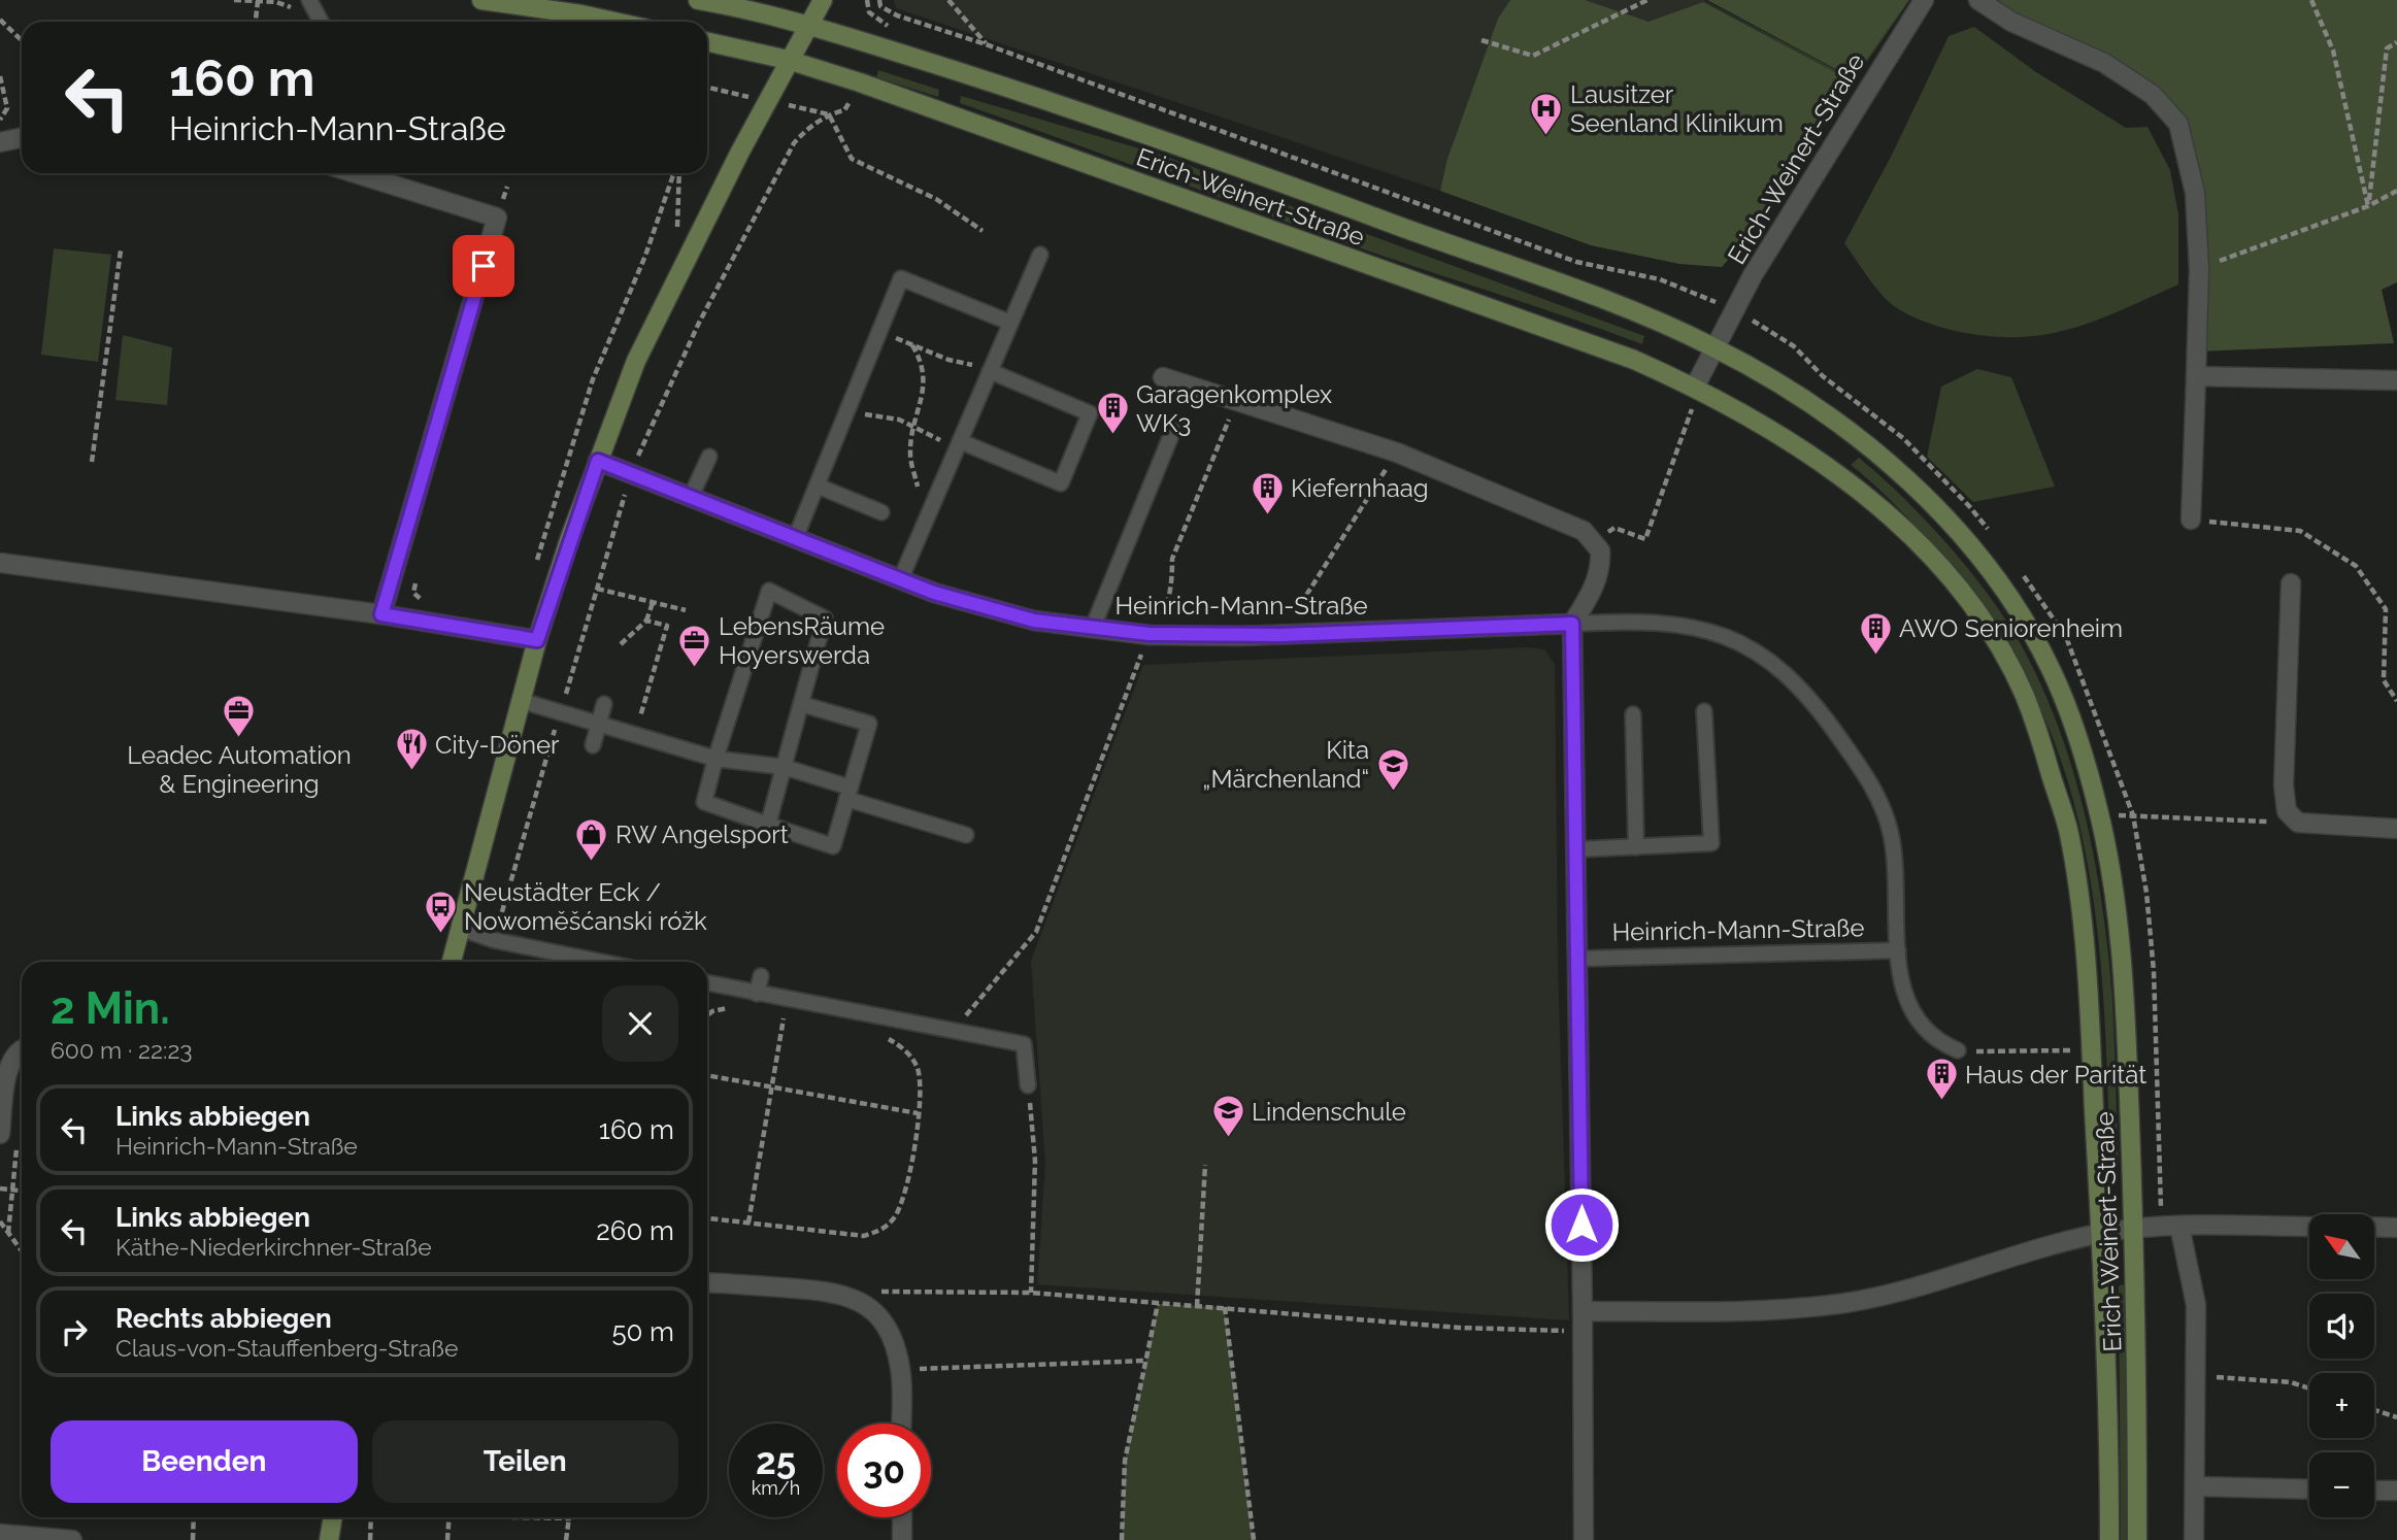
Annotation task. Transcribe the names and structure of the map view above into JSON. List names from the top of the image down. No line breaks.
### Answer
{"streets":{"street":["Erich-Weinert-Straße","Heinrich-Mann-Straße"]},"places":{"hospital":["Lausitzer Seenland Klinikum"],"building":["Garagenkomplex WK3","Kiefernhaag","AWO Seniorenheim","Haus der Parität"],"office":["LebensRäume Hoyerswerda","Leadec Automation & Engineering"],"restaurant":["City-Döner"],"school or university":["Kita „Märchenland“","Lindenschule"],"shop":["RW Angelsport"],"bus stop":["Neustädter Eck / Nowoměšćanski róžk"]},"north":"top left","page":{"turn":["160 m","Heinrich-Mann-Straße"],"heading":["2 Min.","600 m · 22:23"],"list":[{"name":"Links abbiegen","note":"Heinrich-Mann-Straße","value":"160 m"},{"name":"Links abbiegen","note":"Käthe-Niederkirchner-Straße","value":"260 m"},{"name":"Rechts abbiegen","note":"Claus-von-Stauffenberg-Straße","value":"50 m"}],"map_buttons":["+","−"],"buttons":["Beenden","Teilen"],"speed":"25 km/h","limit":"30"}}
